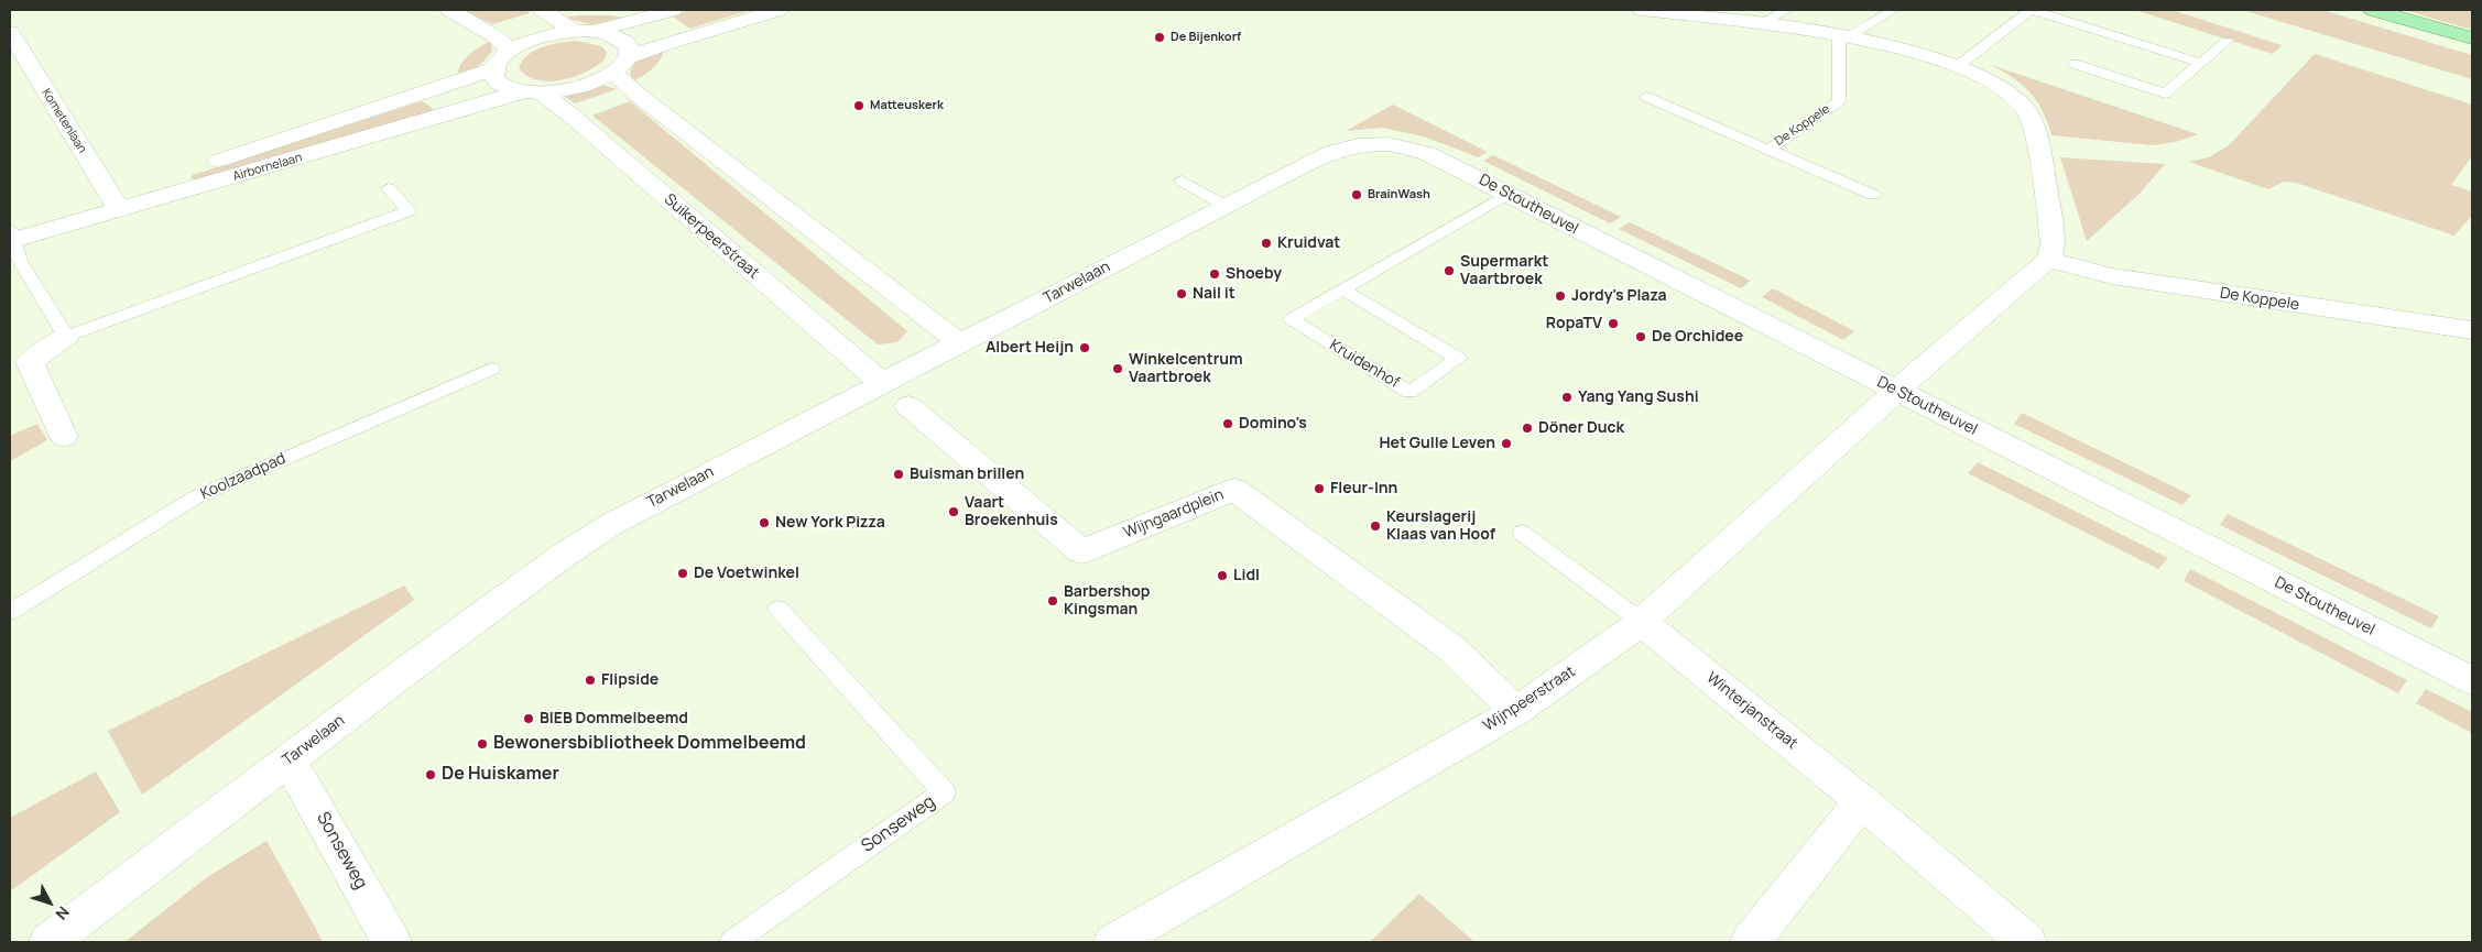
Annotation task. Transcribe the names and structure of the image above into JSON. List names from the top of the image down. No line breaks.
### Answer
{"streets":{"street":["Kometenlaan","De Koppele","Airbornelaan","De Stoutheuvel","Suikerpeerstraat","Tarwelaan","Wijngaardplein","Wijnpeerstraat","Winterjanstraat","Sonseweg"],"lane":["Kruidenhof","Koolzaadpad"]},"crossings":[["Kometenlaan","Airbornelaan"],["Airbornelaan","Suikerpeerstraat"],["De Stoutheuvel","Tarwelaan"],["De Stoutheuvel","Kruidenhof"],["De Stoutheuvel","Wijnpeerstraat"],["Suikerpeerstraat","Tarwelaan"],["Tarwelaan","Sonseweg"],["Wijngaardplein","Wijnpeerstraat"],["Wijnpeerstraat","Winterjanstraat"]],"places":["De Bijenkorf","Matteuskerk","BrainWash","Kruidvat","Supermarkt Vaartbroek","Shoeby","Nail it","Jordy's Plaza","RopaTV","De Orchidee","Albert Heijn","Winkelcentrum Vaartbroek","Yang Yang Sushi","Domino's","Döner Duck","Het Gulle Leven","Buisman brillen","Fleur-Inn","Vaart Broekenhuis","New York Pizza","Keurslagerij Klaas van Hoof","De Voetwinkel","Lidl","Barbershop Kingsman","Flipside","BIEB Dommelbeemd","Bewonersbibliotheek Dommelbeemd","De Huiskamer"],"north":"bottom right"}
